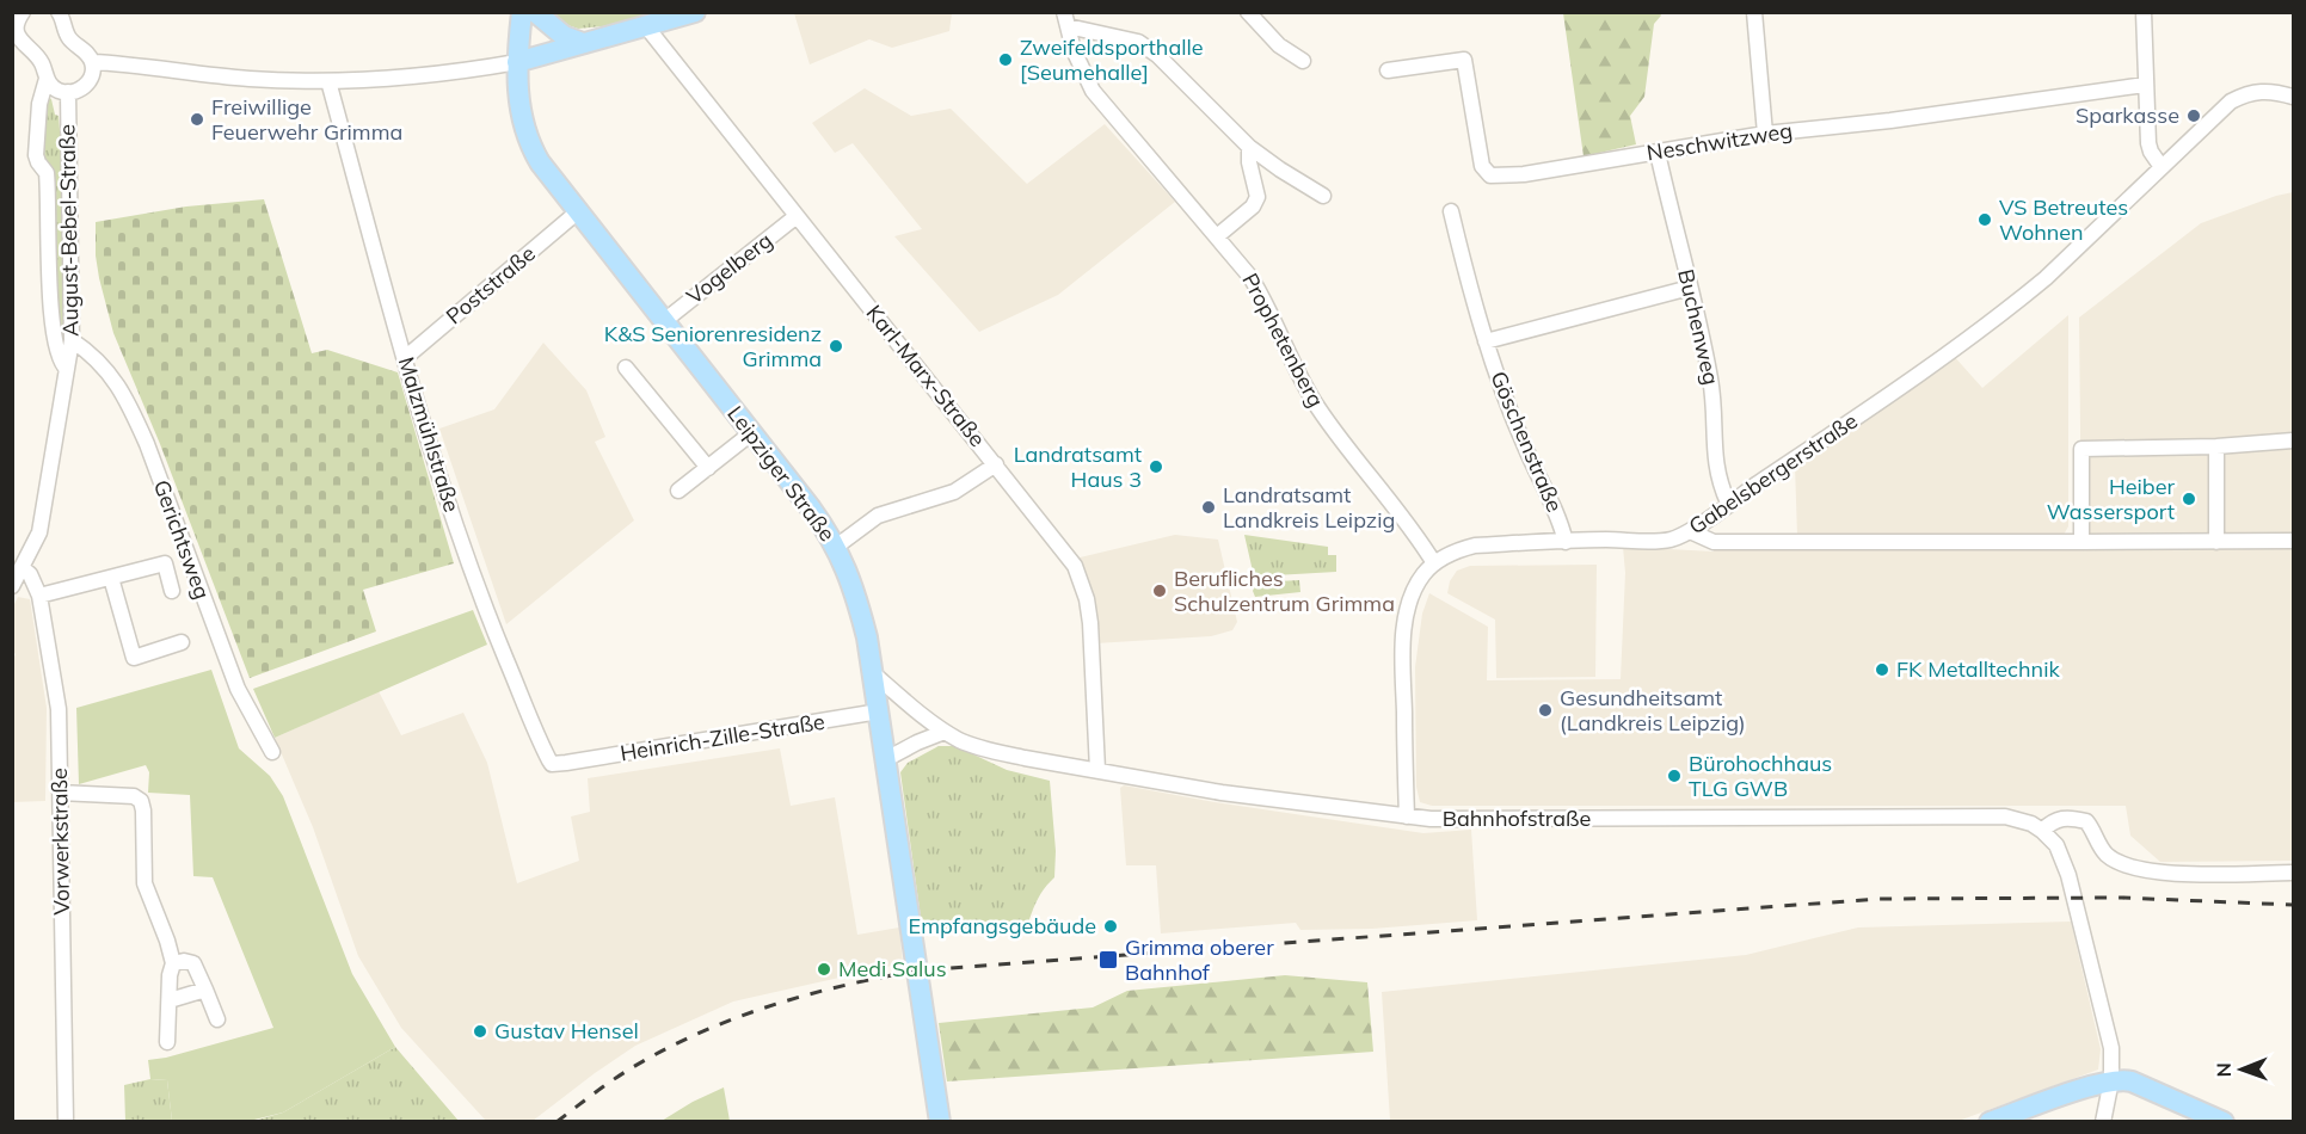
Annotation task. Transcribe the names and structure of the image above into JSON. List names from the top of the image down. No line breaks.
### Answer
{"streets":{"main road":["Leipziger Straße"],"street":["Neschwitzweg","August-Bebel-Straße","Vogelberg","Poststraße","Buchenweg","Prophetenberg","Karl-Marx-Straße","Malzmühlstraße","Göschenstraße","Gabelsbergerstraße","Gerichtsweg","Heinrich-Zille-Straße","Bahnhofstraße","Vorwerkstraße"]},"crossings":[["Neschwitzweg","Buchenweg"],["August-Bebel-Straße","Gerichtsweg"],["August-Bebel-Straße","Vorwerkstraße"],["Vogelberg","Karl-Marx-Straße"],["Vogelberg","Leipziger Straße"],["Poststraße","Malzmühlstraße"],["Poststraße","Leipziger Straße"],["Buchenweg","Göschenstraße"],["Buchenweg","Gabelsbergerstraße"],["Prophetenberg","Gabelsbergerstraße"],["Karl-Marx-Straße","Bahnhofstraße"],["Malzmühlstraße","Heinrich-Zille-Straße"],["Göschenstraße","Gabelsbergerstraße"],["Leipziger Straße","Heinrich-Zille-Straße"],["Leipziger Straße","Bahnhofstraße"],["Gabelsbergerstraße","Bahnhofstraße"]],"places":{"other":["Zweifeldsporthalle [Seumehalle]","Sparkasse","Freiwillige Feuerwehr Grimma","VS Betreutes Wohnen","K&S Seniorenresidenz Grimma","Landratsamt Haus 3","Heiber Wassersport","Landratsamt Landkreis Leipzig","Berufliches Schulzentrum Grimma","FK Metalltechnik","Gesundheitsamt (Landkreis Leipzig)","Bürohochhaus TLG GWB","Empfangsgebäude","Medi Salus","Gustav Hensel"],"transit":["Grimma oberer Bahnhof"]},"north":"left"}
